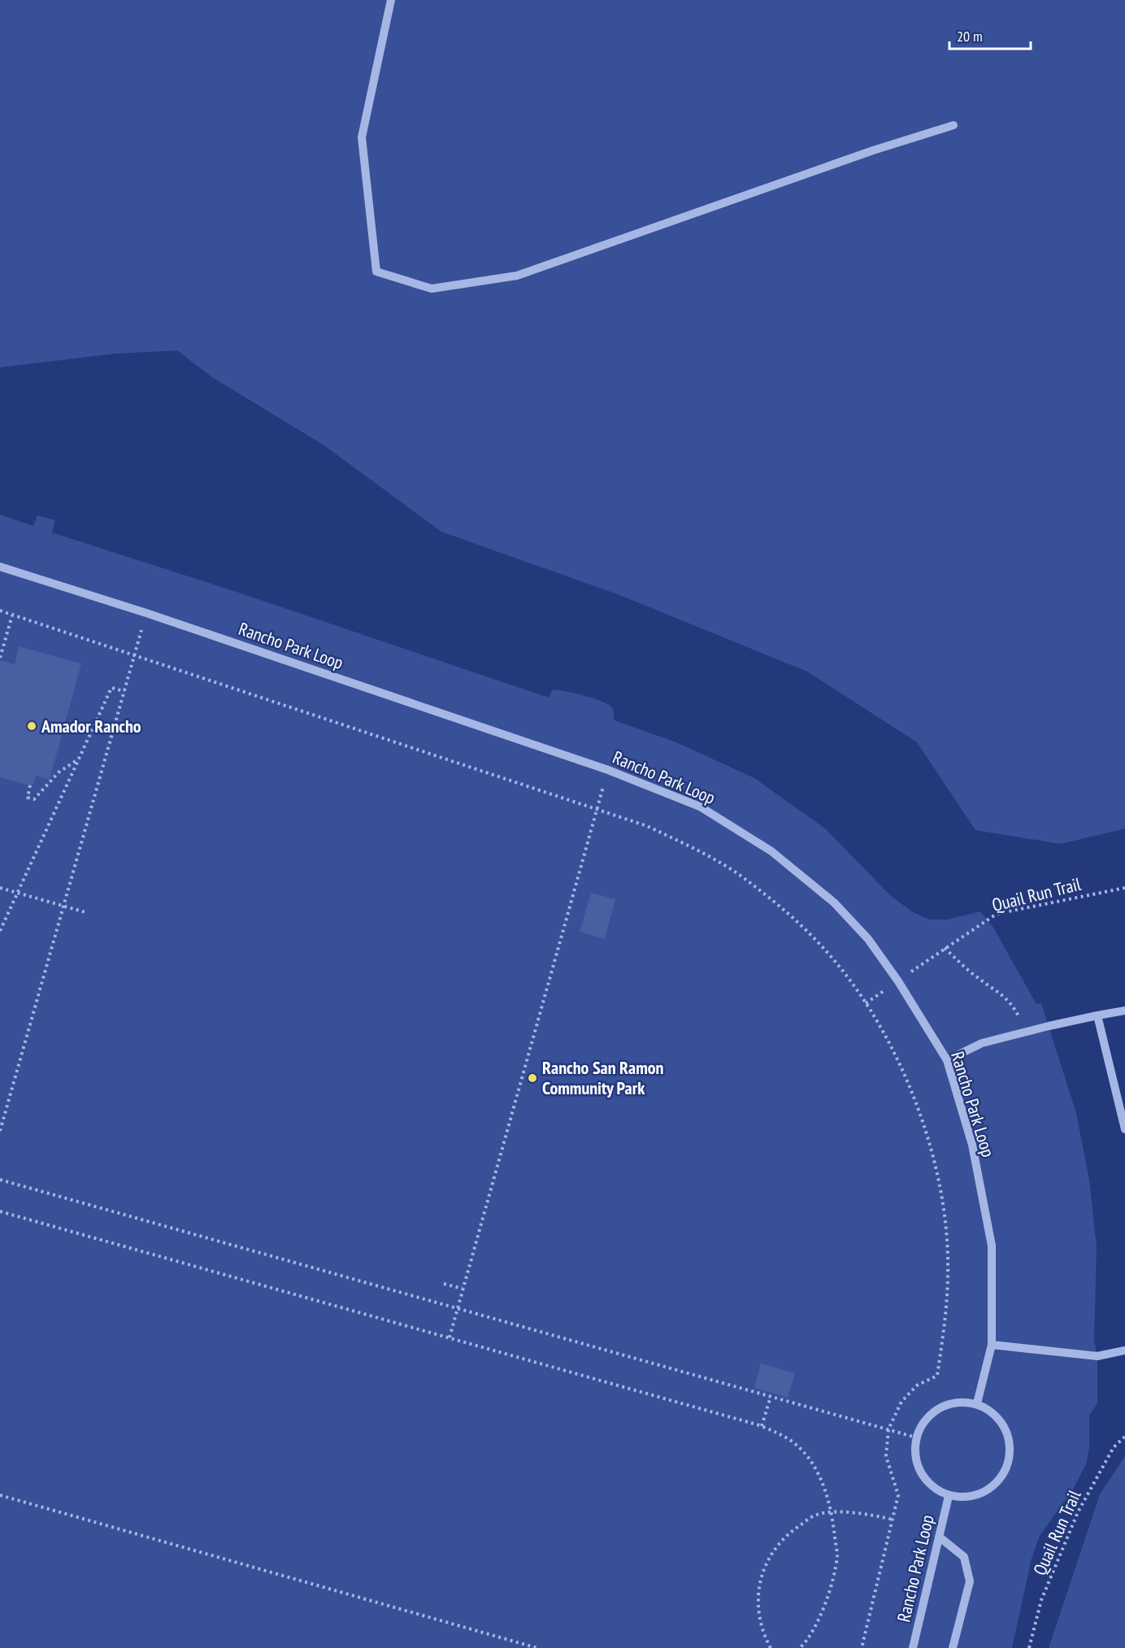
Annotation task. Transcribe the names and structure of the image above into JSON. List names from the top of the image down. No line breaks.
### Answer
{"streets":{"lane":["Rancho Park Loop"],"path":["Quail Run Trail"]},"places":["Amador Rancho","Rancho San Ramon Community Park"],"scale_bar":"20 m"}
